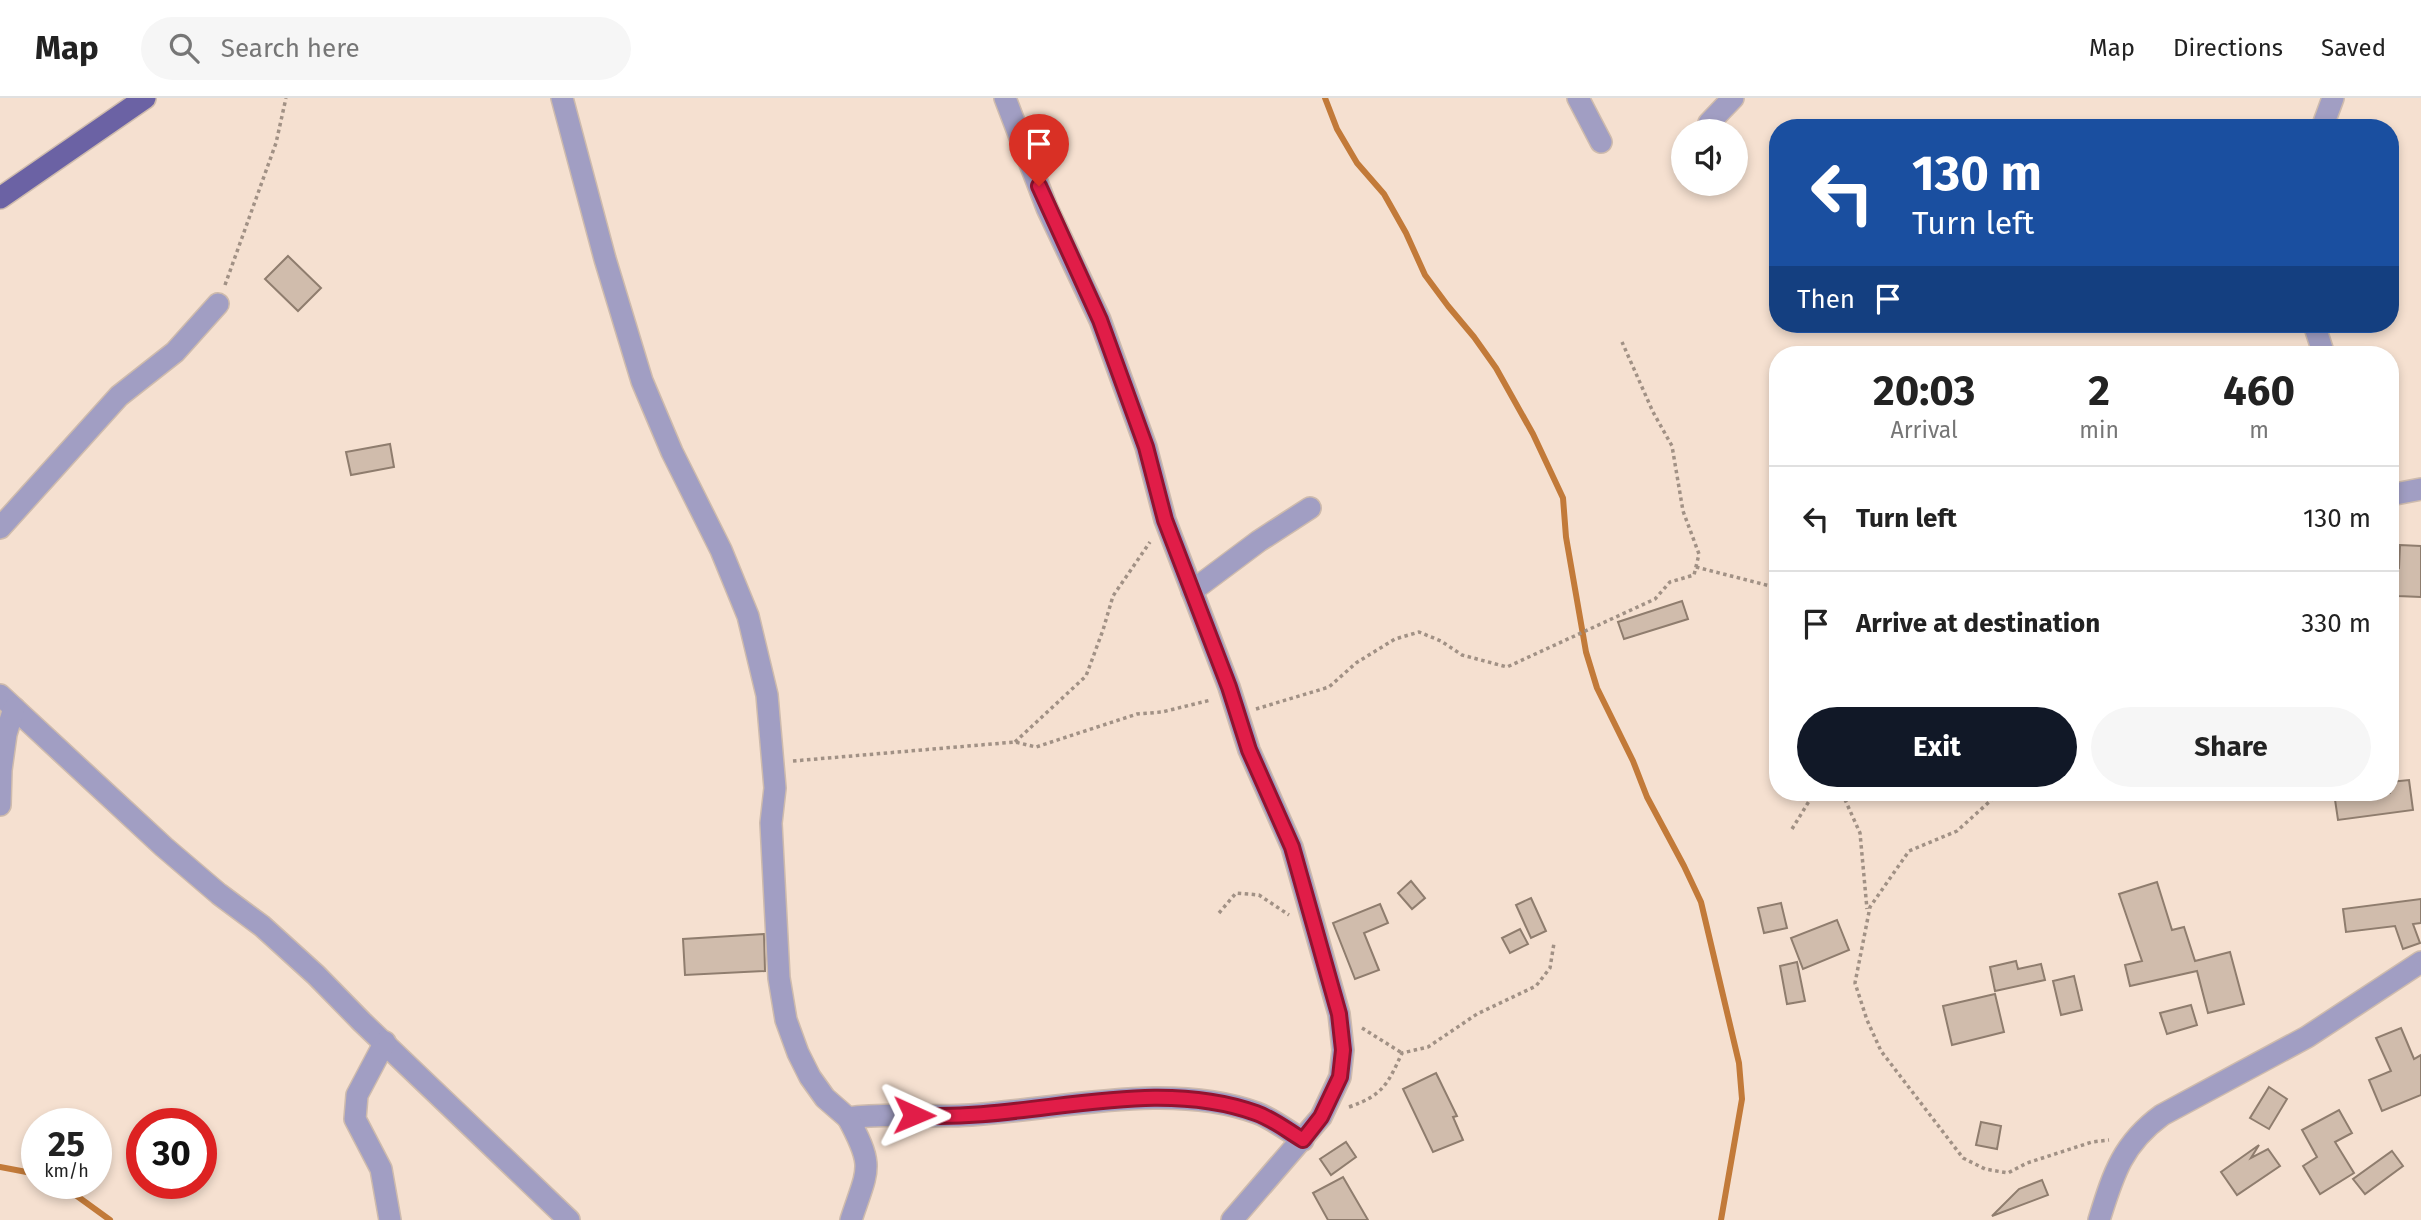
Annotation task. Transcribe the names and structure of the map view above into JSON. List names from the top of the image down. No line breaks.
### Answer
{"page":{"header":"Map","search":"Search here","nav":["Map","Directions","Saved"],"turn":["130 m","Turn left"],"then":"Then","eta":["20:03","Arrival","2","min","460","m"],"list":[{"name":"Turn left","value":"130 m"},{"name":"Arrive at destination","value":"330 m"}],"buttons":["Exit","Share"],"speed":"25 km/h","limit":"30"}}
